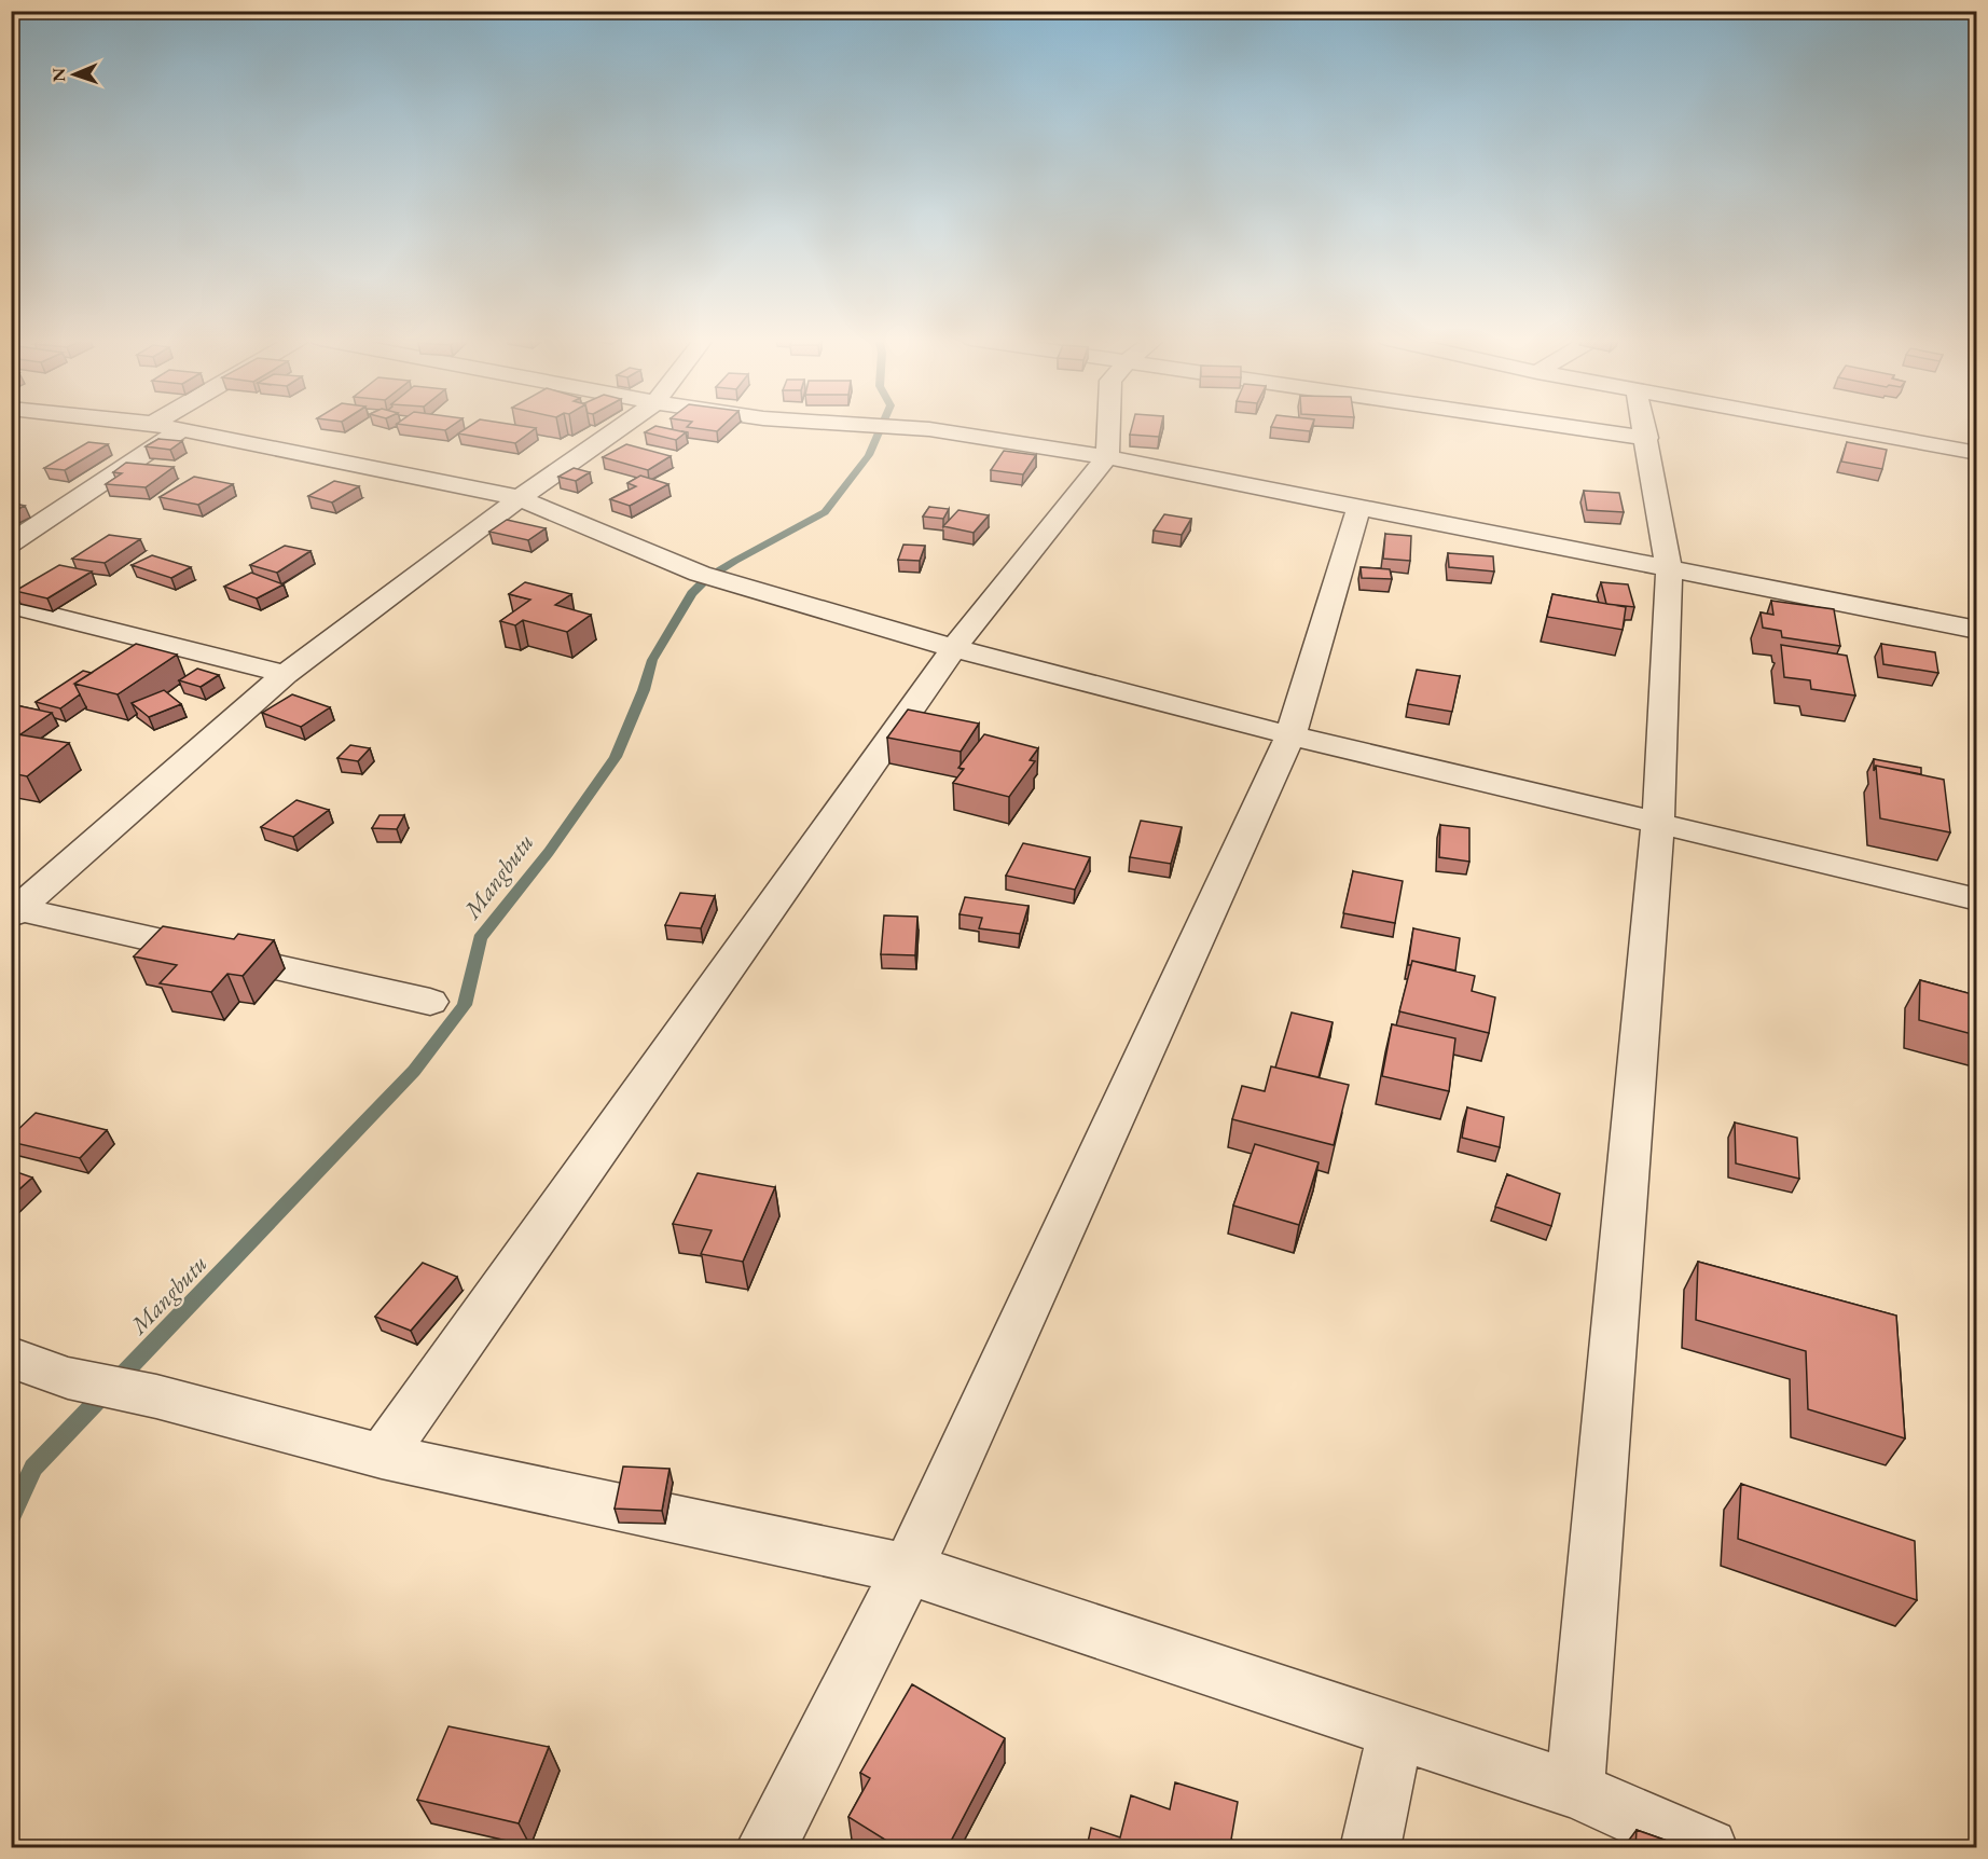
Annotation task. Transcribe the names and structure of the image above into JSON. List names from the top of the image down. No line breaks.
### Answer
{"water":["Mangbutu"],"north":"left"}
